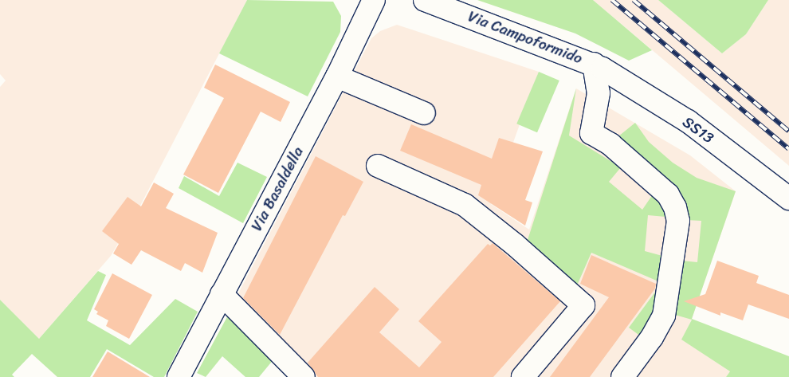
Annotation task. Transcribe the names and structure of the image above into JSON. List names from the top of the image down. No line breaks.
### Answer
{"streets":{"street":["Via Campoformido","SS13","Via Basaldella"]},"crossings":[["Via Campoformido","SS13"]]}
